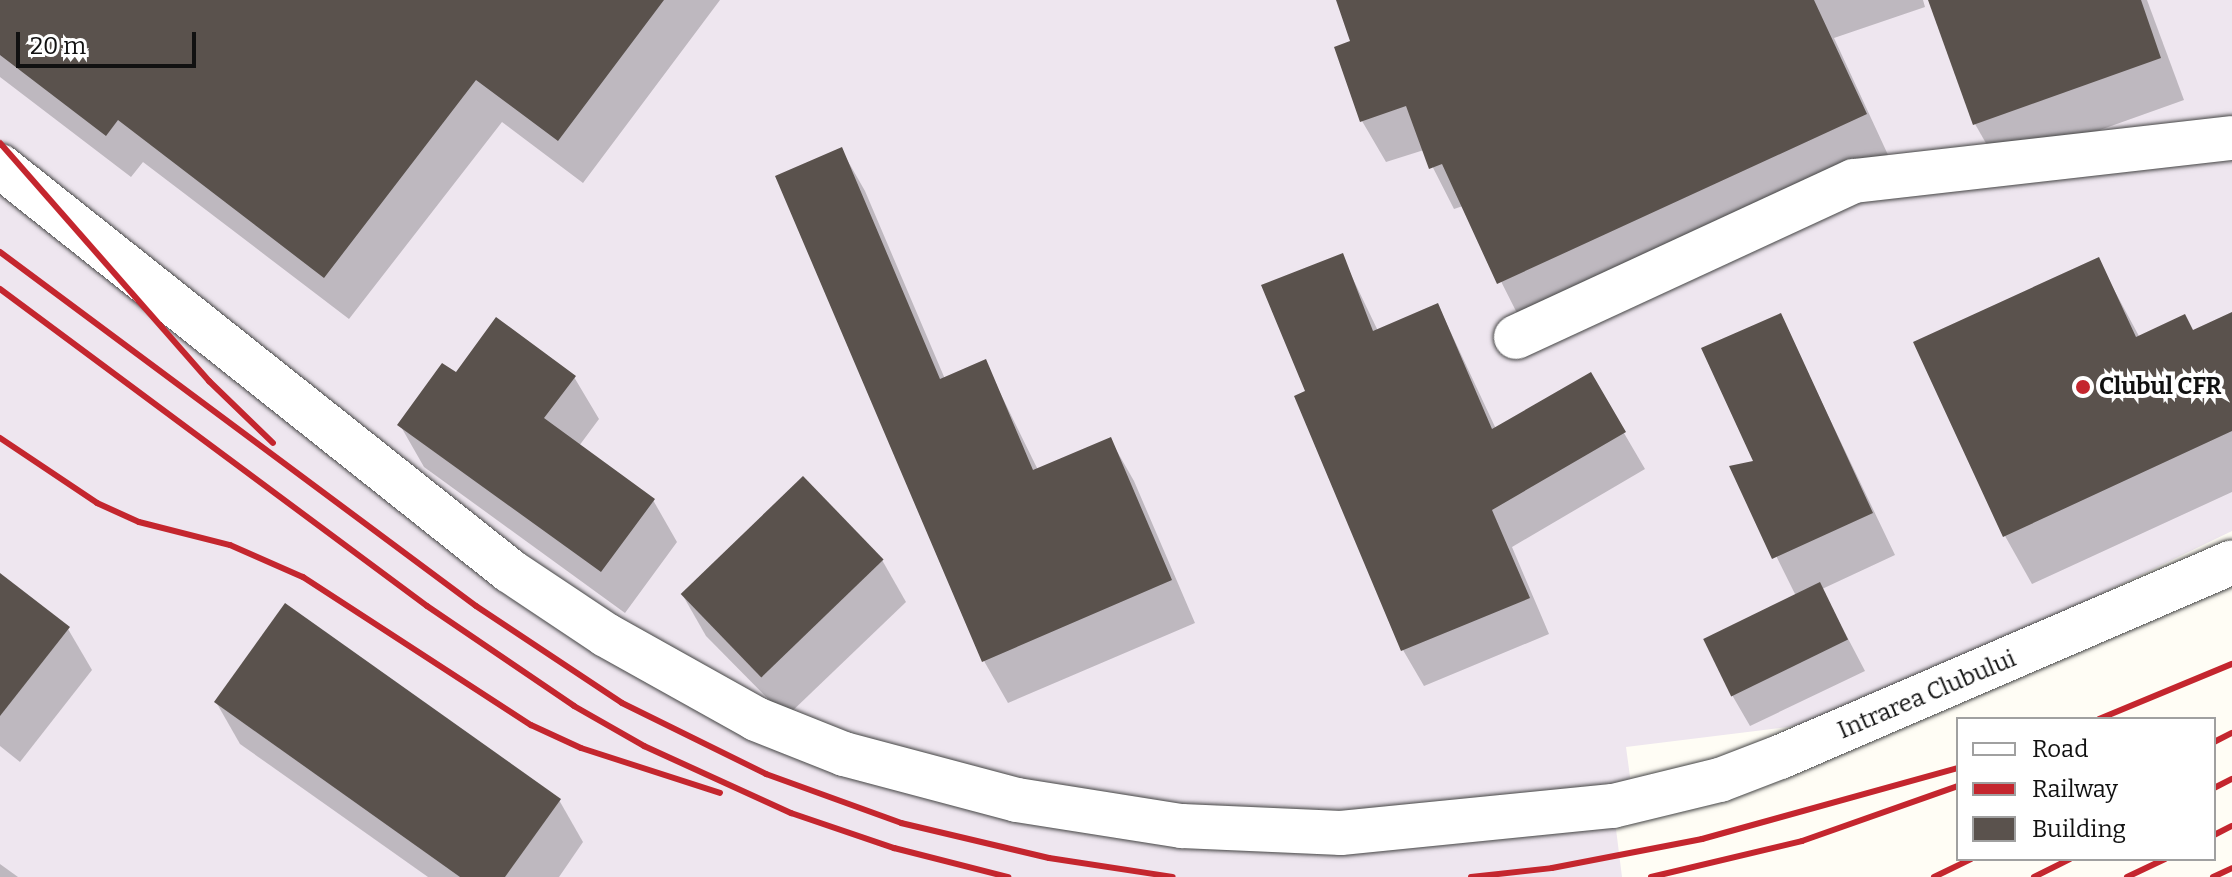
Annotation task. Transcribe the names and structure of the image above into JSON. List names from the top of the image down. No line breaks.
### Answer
{"streets":{"street":["Intrarea Clubului"]},"places":["Clubul CFR"],"legend":["Road","Railway","Building"],"scale_bar":"20 m"}
